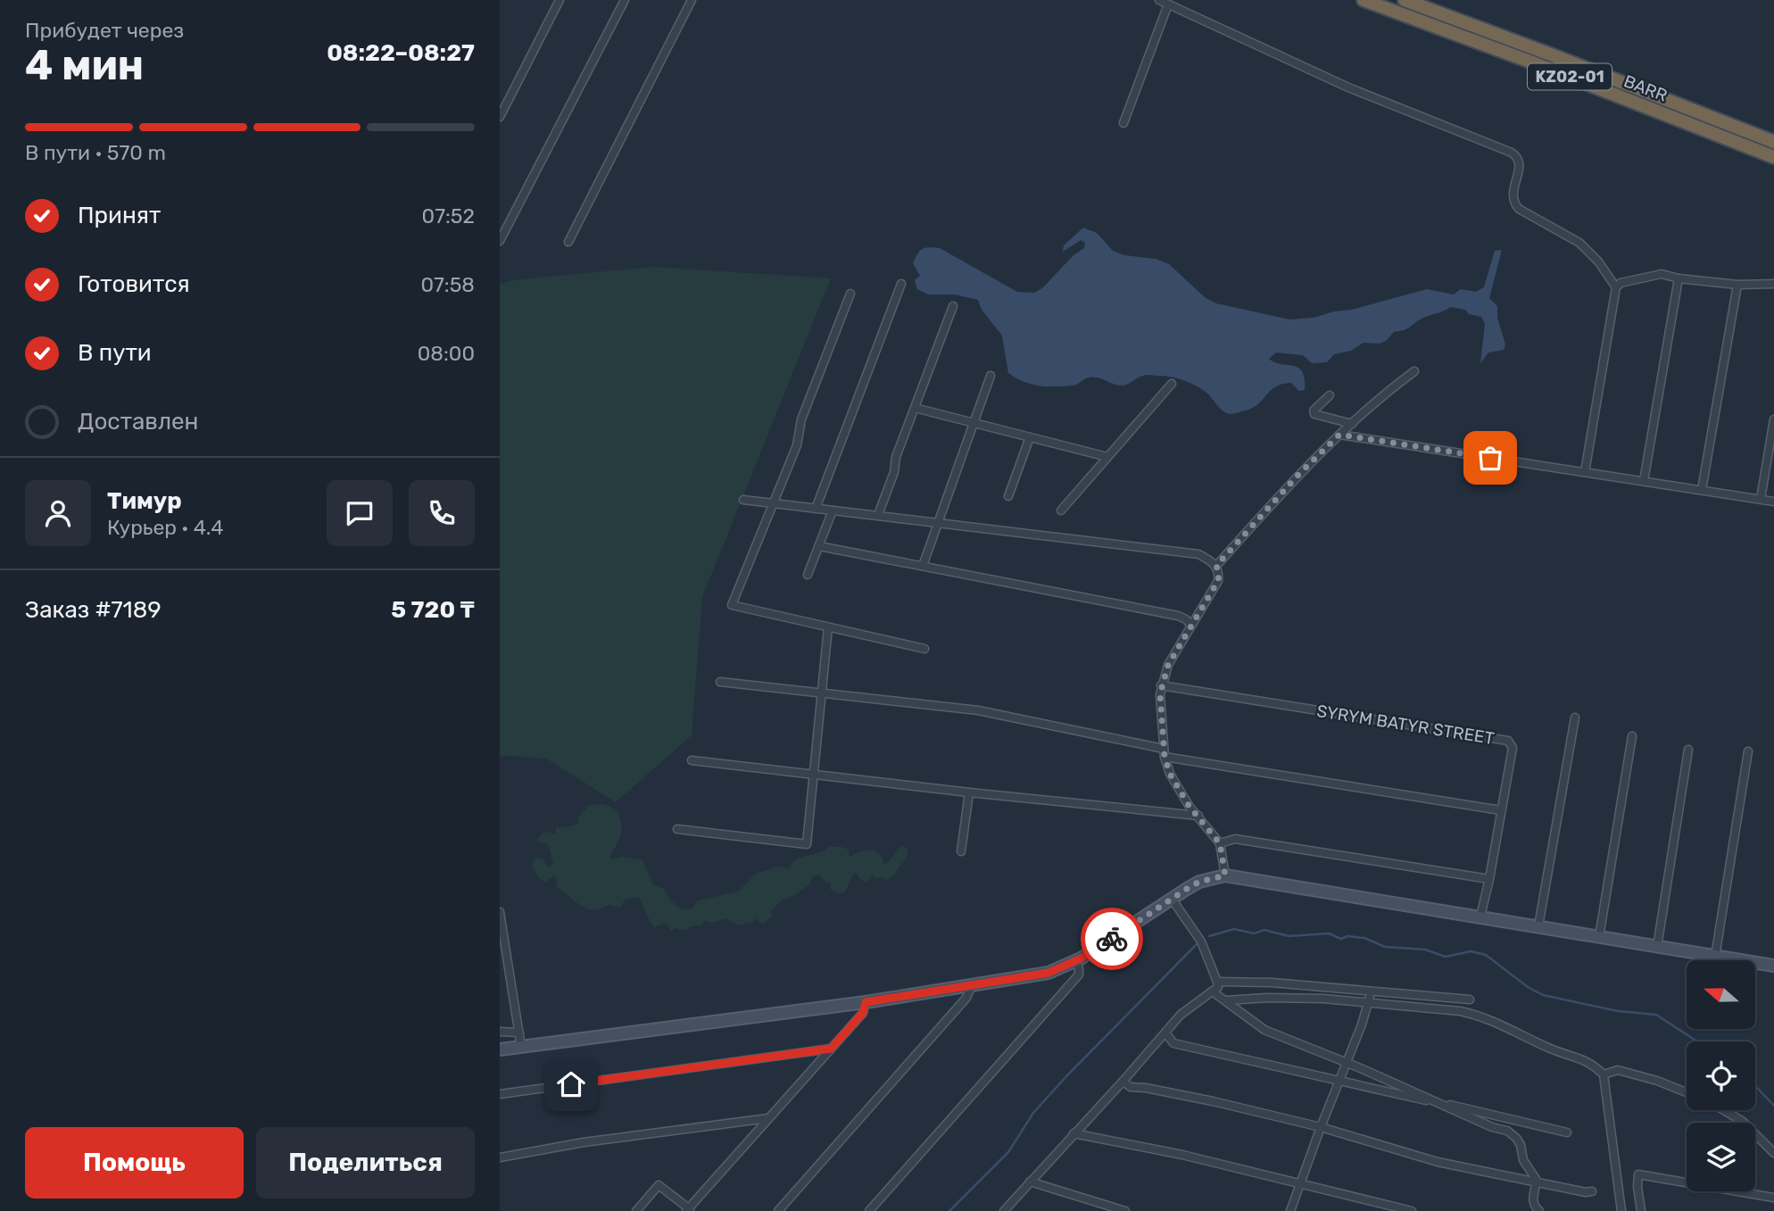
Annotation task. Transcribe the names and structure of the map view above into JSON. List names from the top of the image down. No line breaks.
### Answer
{"streets":{"highway":["KZ02-01","BARR"],"street":["SYRYM BATYR STREET"]},"north":"left","page":{"heading":["4 мин","Прибудет через","08:22–08:27"],"panel":["Тимур","Курьер · 4.4","Заказ #7189","5 720 ₸"],"bar":"В пути · 570 m","list":[["Принят","07:52"],["Готовится","07:58"],["В пути","08:00"],"Доставлен"],"buttons":["Помощь","Поделиться"]}}
